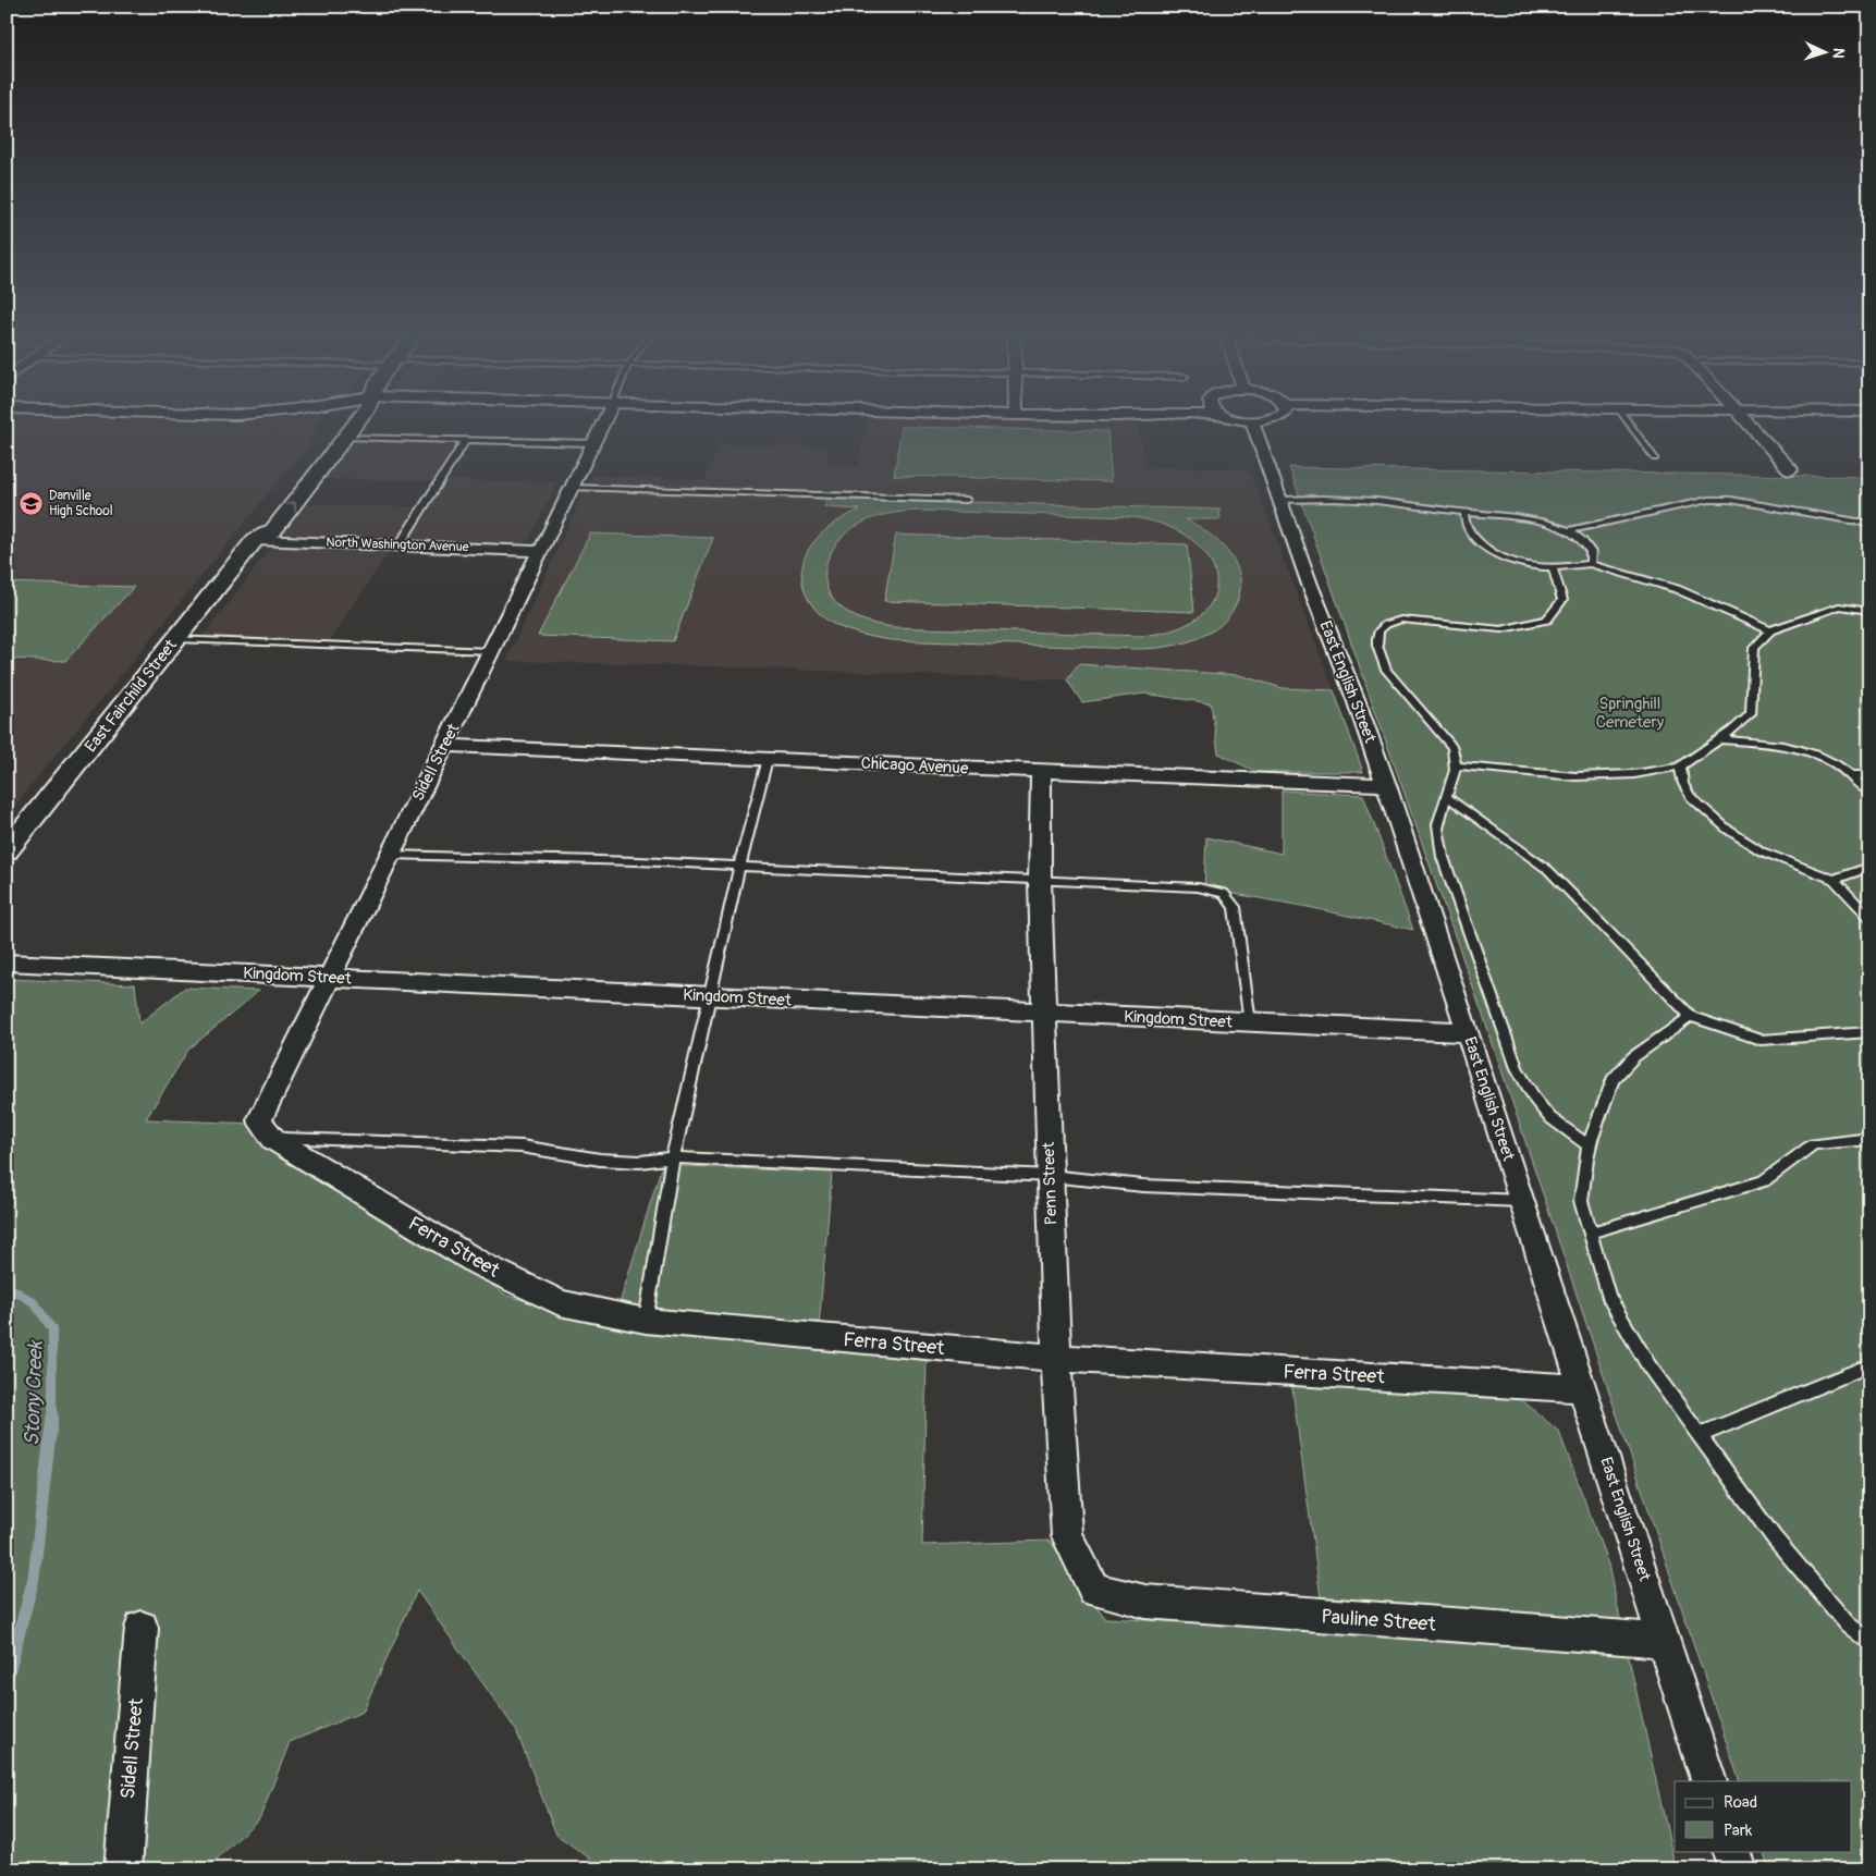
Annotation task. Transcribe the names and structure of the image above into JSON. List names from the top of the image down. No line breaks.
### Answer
{"streets":{"street":["North Washington Avenue","East English Street","East Fairchild Street","Sidell Street","Chicago Avenue","Kingdom Street","Penn Street","Ferra Street","Pauline Street"]},"crossings":[["North Washington Avenue","East Fairchild Street"],["North Washington Avenue","Sidell Street"],["East English Street","Chicago Avenue"],["East English Street","Kingdom Street"],["East English Street","Ferra Street"],["East English Street","Pauline Street"],["Sidell Street","Chicago Avenue"],["Sidell Street","Kingdom Street"],["Sidell Street","Ferra Street"],["Chicago Avenue","Penn Street"],["Kingdom Street","Penn Street"],["Penn Street","Ferra Street"],["Penn Street","Pauline Street"]],"water":["Stony Creek"],"parks":["Springhill Cemetery"],"places":{"school or university":["Danville High School"]},"legend":["Road","Park"],"north":"right"}
